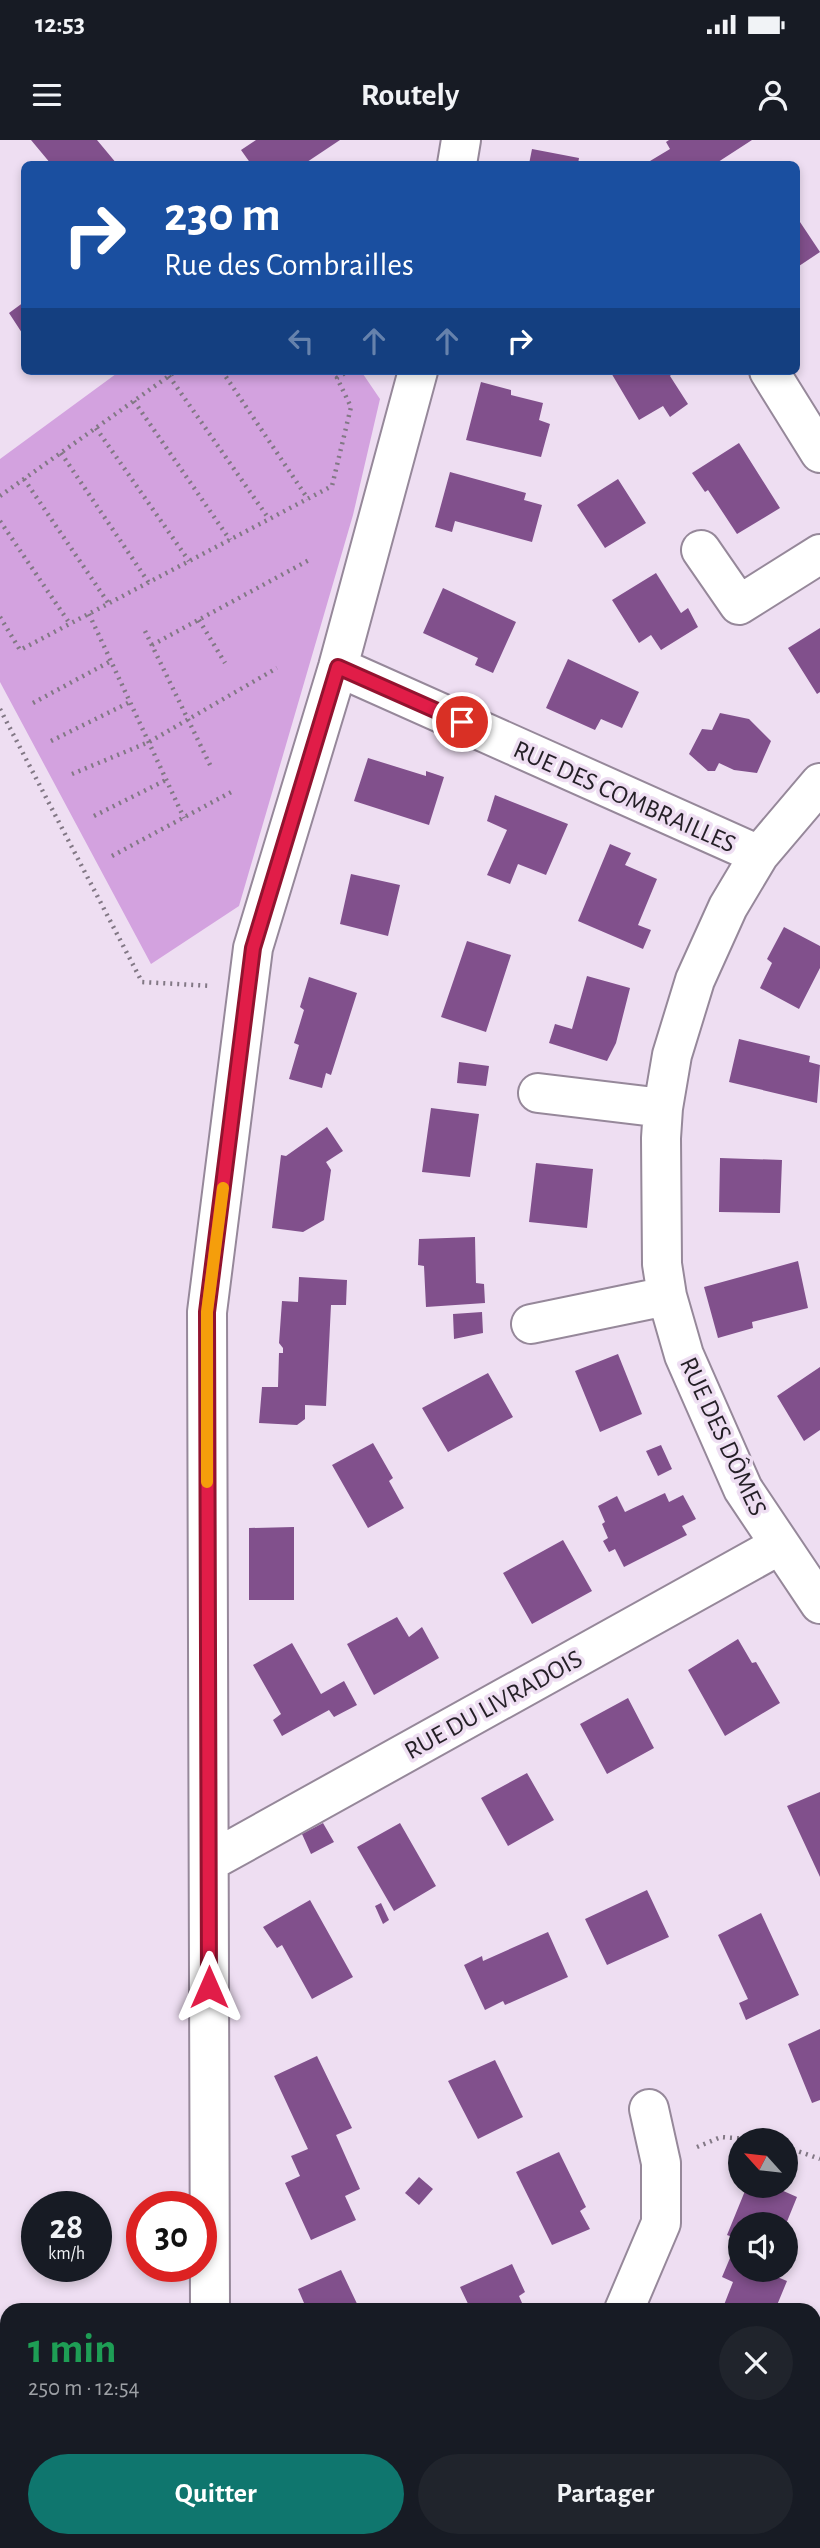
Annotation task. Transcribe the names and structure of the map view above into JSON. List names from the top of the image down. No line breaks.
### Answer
{"streets":{"street":["RUE DES COMBRAILLES","RUE DES DÔMES","RUE DU LIVRADOIS"]},"crossings":[["RUE DES COMBRAILLES","RUE DES DÔMES"],["RUE DES DÔMES","RUE DU LIVRADOIS"]],"north":"top left","page":{"status":"12:53","header":"Routely","turn":["230 m","Rue des Combrailles"],"speed":"28 km/h","limit":"30","heading":["1 min","250 m · 12:54"],"buttons":["Quitter","Partager"]}}
